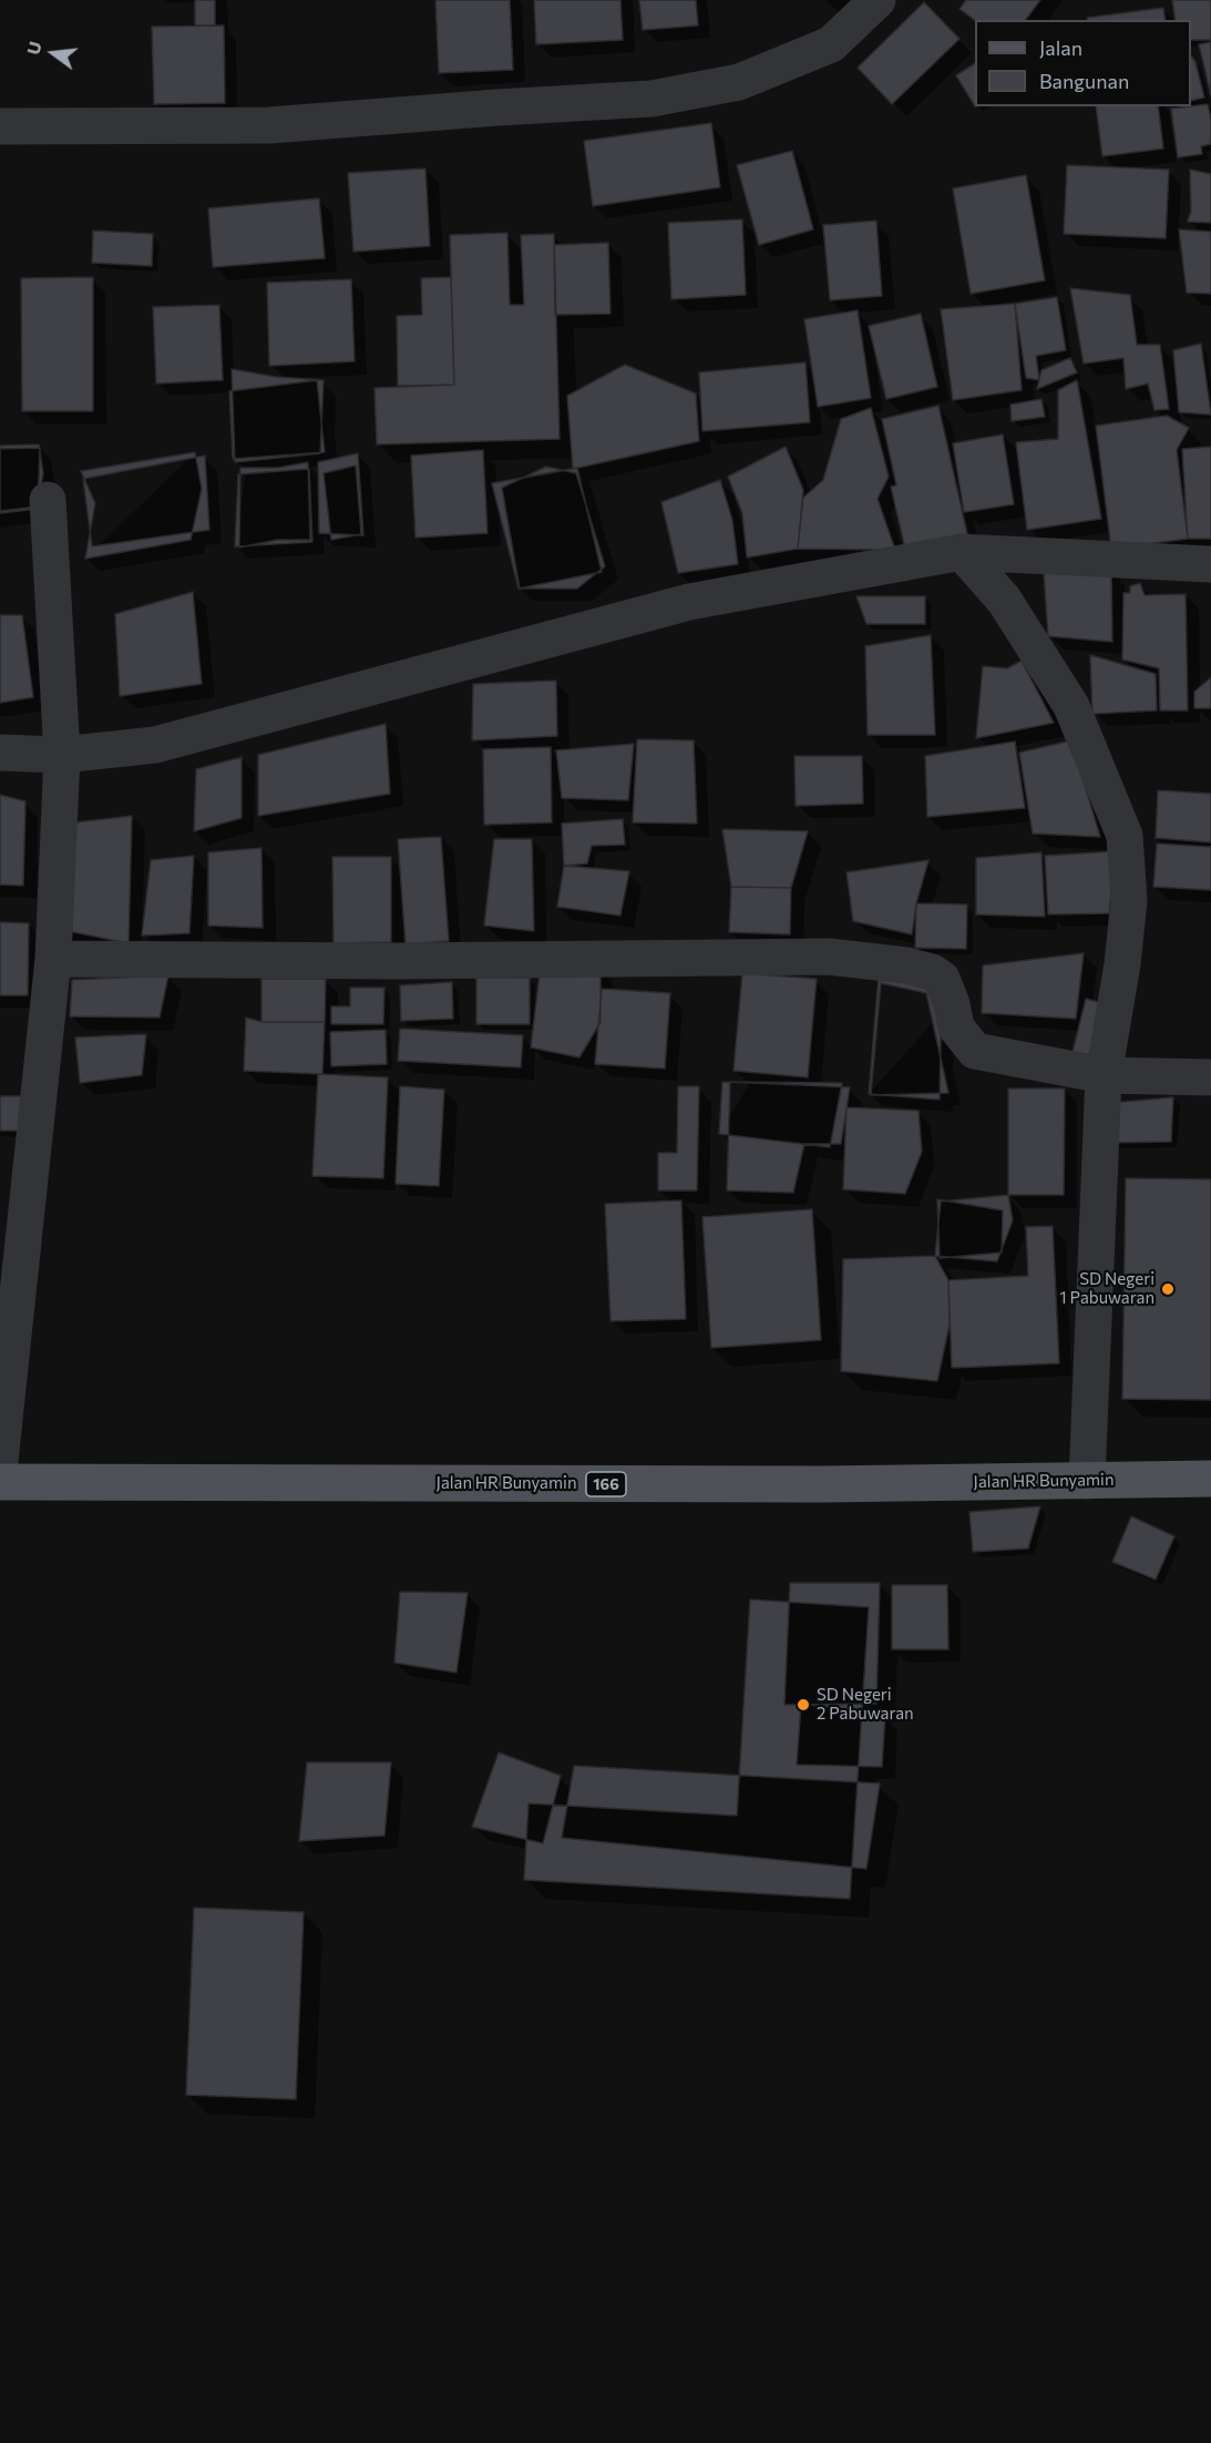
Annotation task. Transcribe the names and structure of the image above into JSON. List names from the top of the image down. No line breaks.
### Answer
{"streets":{"main road":["Jalan HR Bunyamin","166"]},"places":["SD Negeri 1 Pabuwaran","SD Negeri 2 Pabuwaran"],"legend":["Jalan","Bangunan"],"north":"left"}
